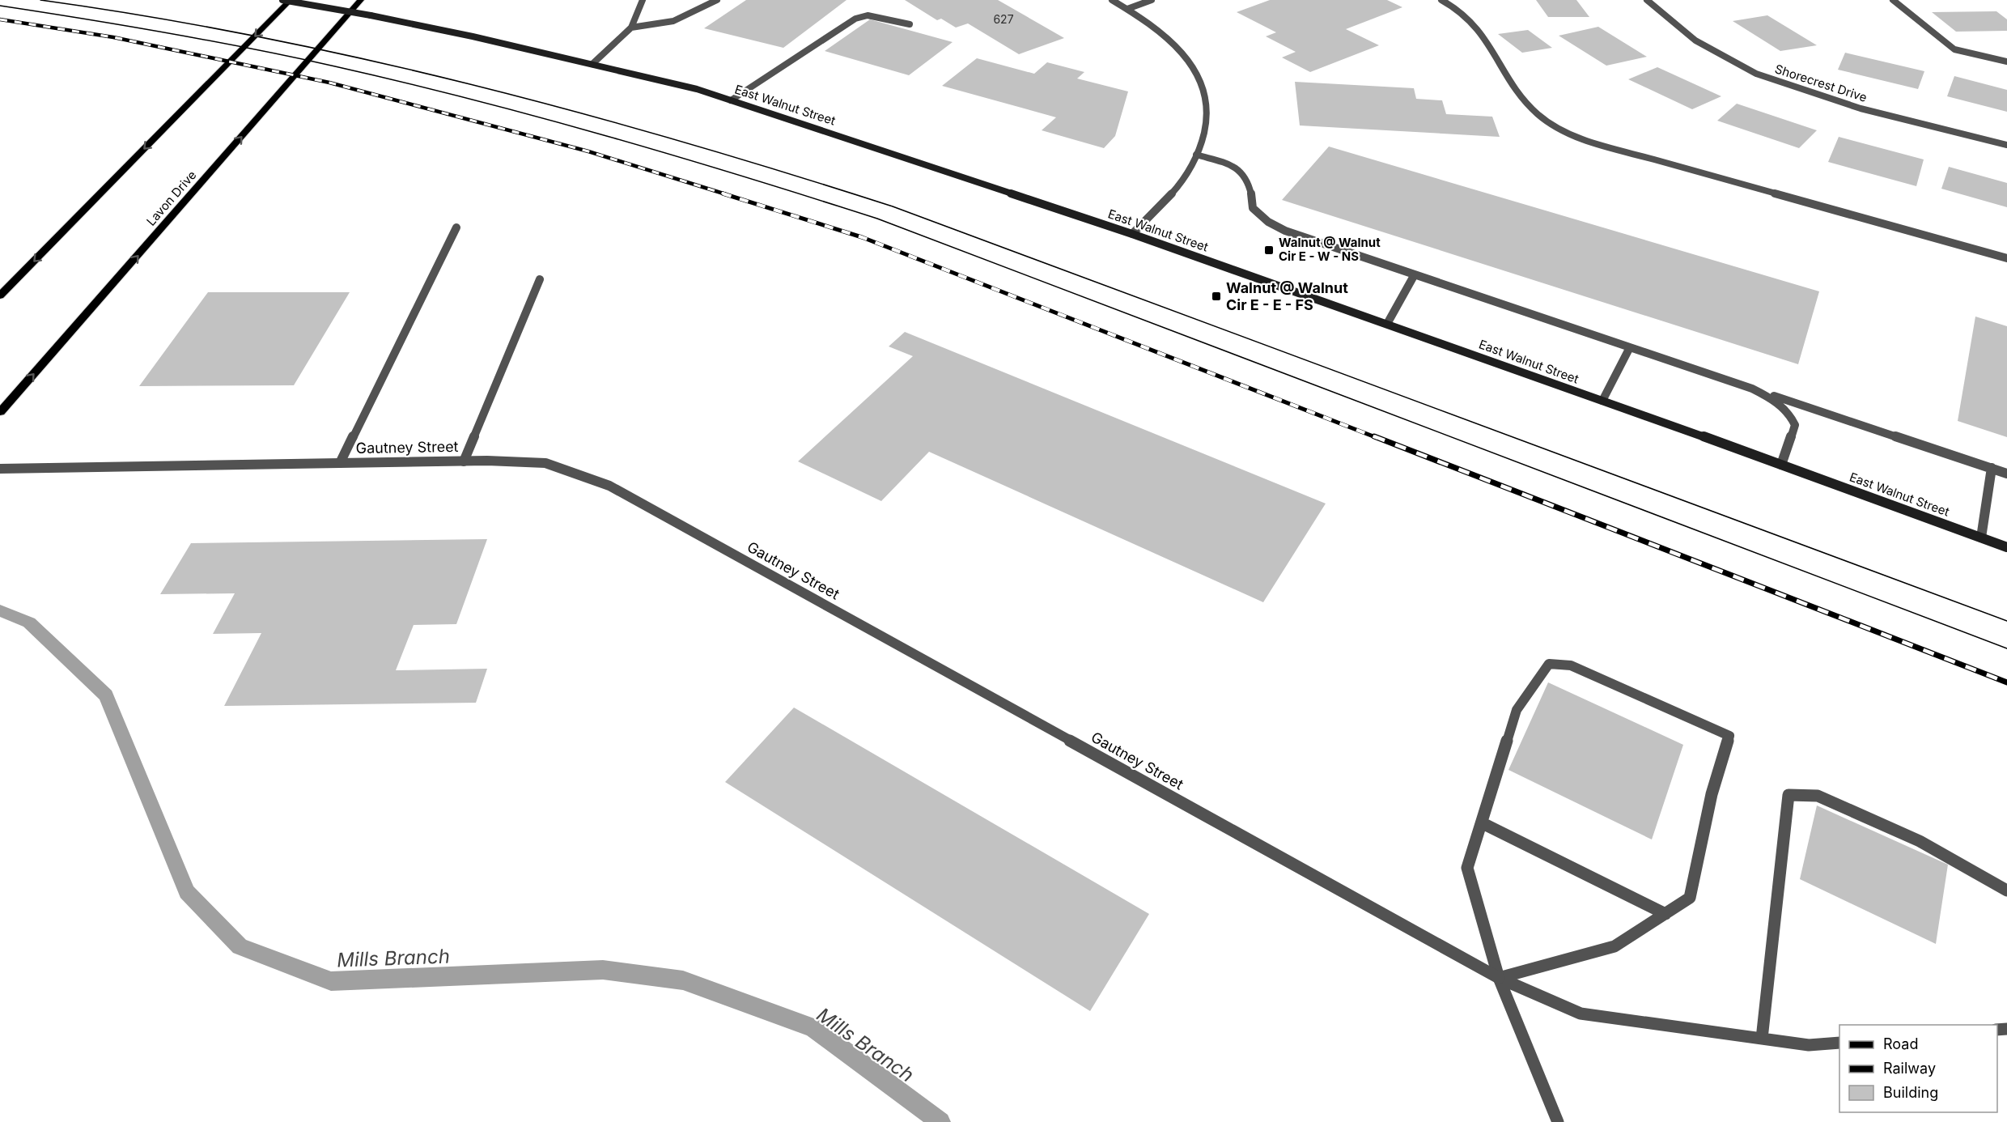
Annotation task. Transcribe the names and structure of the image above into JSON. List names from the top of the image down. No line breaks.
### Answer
{"streets":{"main road":["Lavon Drive"],"street":["Shorecrest Drive","East Walnut Street","Gautney Street"]},"water":["Mills Branch"],"places":{"transit":["Walnut @ Walnut Cir E - W - NS","Walnut @ Walnut Cir E - E - FS"]},"house_numbers":["627"],"legend":["Road","Railway","Building"]}
